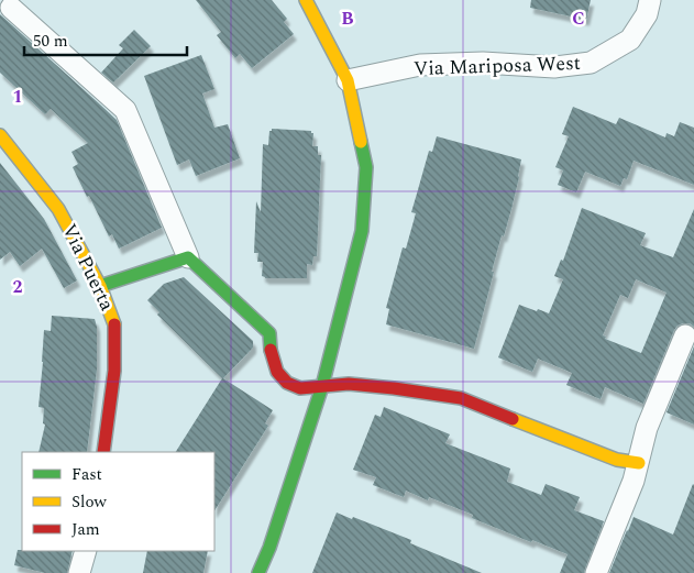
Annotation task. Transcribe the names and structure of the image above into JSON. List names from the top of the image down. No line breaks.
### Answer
{"streets":{"street":["Via Mariposa West","Via Puerta"]},"legend":["Fast","Slow","Jam"],"scale_bar":"50 m","grid":{"columns":["B","C"],"rows":["1","2"]}}
